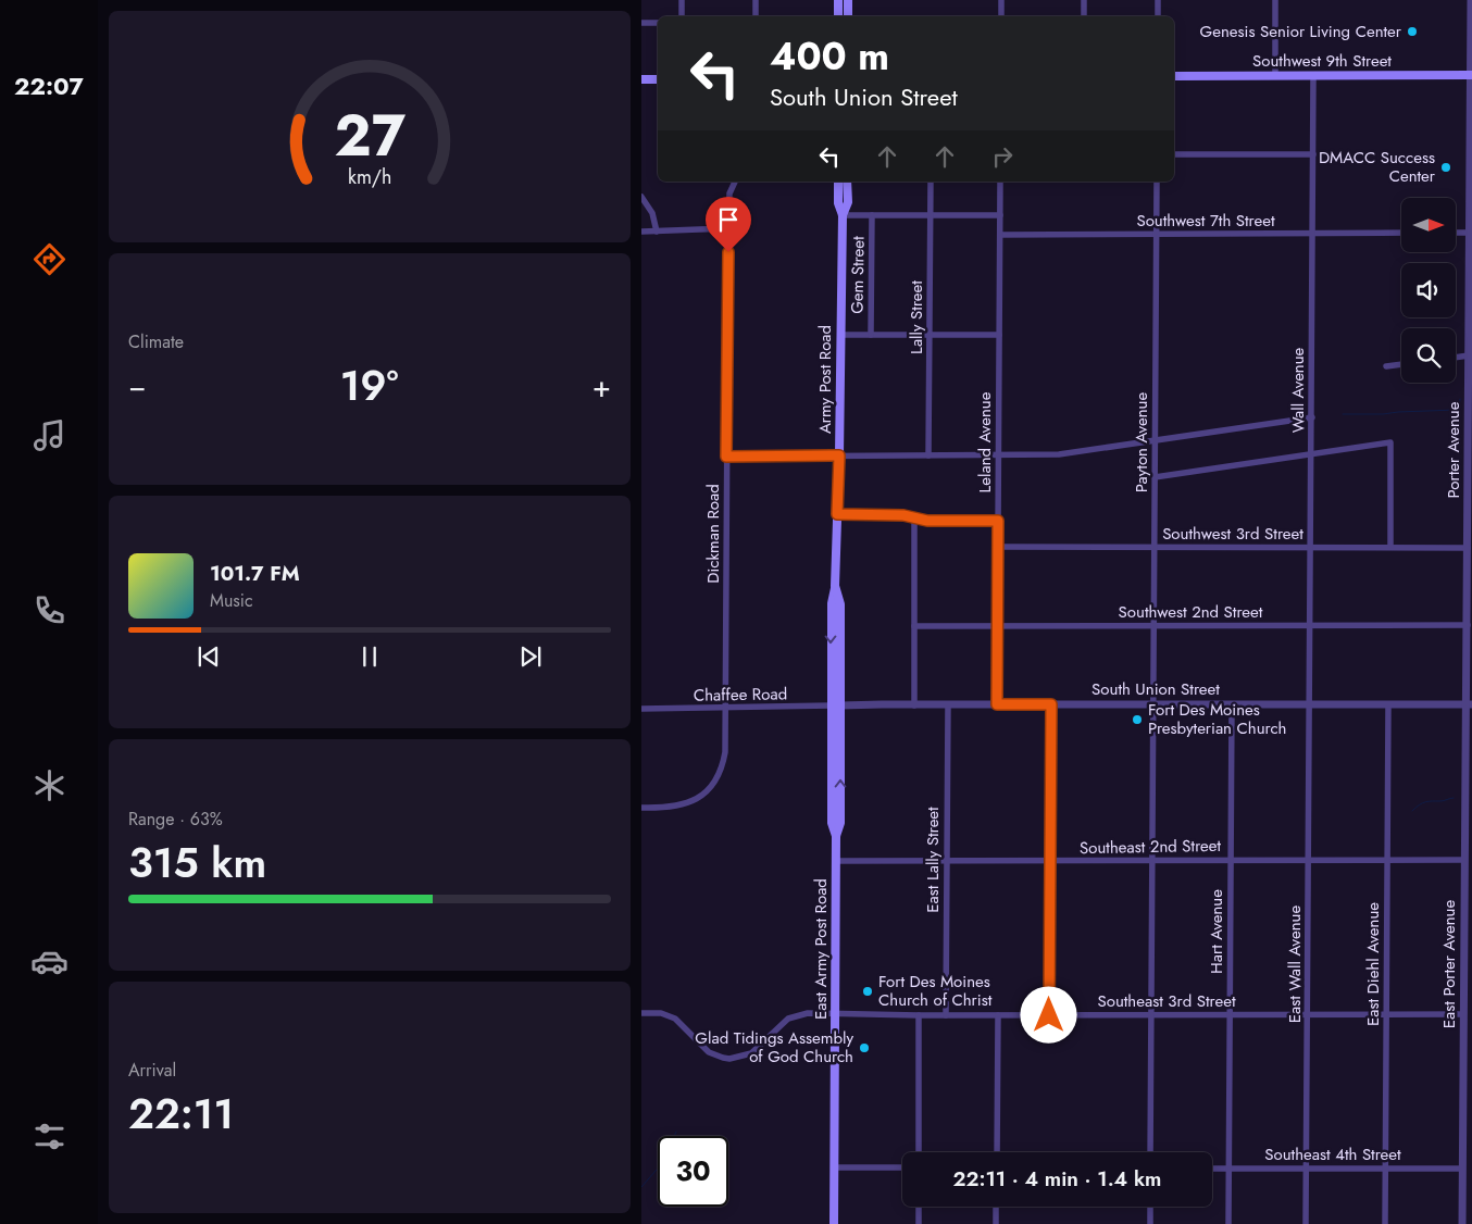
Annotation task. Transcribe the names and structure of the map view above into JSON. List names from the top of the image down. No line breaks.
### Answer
{"streets":{"main road":["Southwest 9th Street","Army Post Road","East Army Post Road"],"street":["Southwest 7th Street","Gem Street","Lally Street","Wall Avenue","Leland Avenue","Payton Avenue","Porter Avenue","Dickman Road","Southwest 3rd Street","Southwest 2nd Street","South Union Street","Chaffee Road","Southeast 2nd Street","East Lally Street","Hart Avenue","East Wall Avenue","East Diehl Avenue","East Porter Avenue","Southeast 3rd Street","Southeast 4th Street"]},"crossings":[["Southwest 9th Street","Wall Avenue"],["Southwest 9th Street","Porter Avenue"],["Southwest 7th Street","Wall Avenue"],["Southwest 7th Street","Leland Avenue"],["Southwest 7th Street","Payton Avenue"],["Army Post Road","South Union Street"],["Army Post Road","Chaffee Road"],["Army Post Road","East Army Post Road"],["Wall Avenue","Southwest 3rd Street"],["Wall Avenue","Southwest 2nd Street"],["Wall Avenue","South Union Street"],["Wall Avenue","East Wall Avenue"],["Leland Avenue","Southwest 3rd Street"],["Leland Avenue","Southwest 2nd Street"],["Leland Avenue","South Union Street"],["Payton Avenue","Southwest 3rd Street"],["Payton Avenue","Southwest 2nd Street"],["Payton Avenue","South Union Street"],["Payton Avenue","Southeast 2nd Street"],["Payton Avenue","Southeast 3rd Street"],["Porter Avenue","Southwest 3rd Street"],["Porter Avenue","Southwest 2nd Street"],["Porter Avenue","South Union Street"],["Porter Avenue","East Porter Avenue"],["Dickman Road","Chaffee Road"],["South Union Street","Chaffee Road"],["South Union Street","East Lally Street"],["South Union Street","Hart Avenue"],["South Union Street","East Army Post Road"],["South Union Street","East Wall Avenue"],["South Union Street","East Diehl Avenue"],["South Union Street","East Porter Avenue"],["Chaffee Road","East Army Post Road"],["Southeast 2nd Street","East Lally Street"],["Southeast 2nd Street","Hart Avenue"],["Southeast 2nd Street","East Army Post Road"],["Southeast 2nd Street","East Wall Avenue"],["Southeast 2nd Street","East Diehl Avenue"],["Southeast 2nd Street","East Porter Avenue"],["East Lally Street","Southeast 3rd Street"],["Hart Avenue","Southeast 3rd Street"],["Hart Avenue","Southeast 4th Street"],["East Army Post Road","Southeast 3rd Street"],["East Wall Avenue","Southeast 3rd Street"],["East Wall Avenue","Southeast 4th Street"],["East Diehl Avenue","Southeast 3rd Street"],["East Diehl Avenue","Southeast 4th Street"],["East Porter Avenue","Southeast 3rd Street"],["East Porter Avenue","Southeast 4th Street"]],"places":["Genesis Senior Living Center","DMACC Success Center","Fort Des Moines Presbyterian Church","Fort Des Moines Church of Christ","Glad Tidings Assembly of God Church"],"north":"right","page":{"tabs":"22:07","turn":["400 m","South Union Street"],"tile":["Climate",["Range · 63%","315 km"],["Arrival","22:11"]],"heat":["−","19°","+"],"song":["101.7 FM","Music"],"limit":"30","trip":"22:11 · 4 min · 1.4 km","gauge":["27","km/h"]}}
